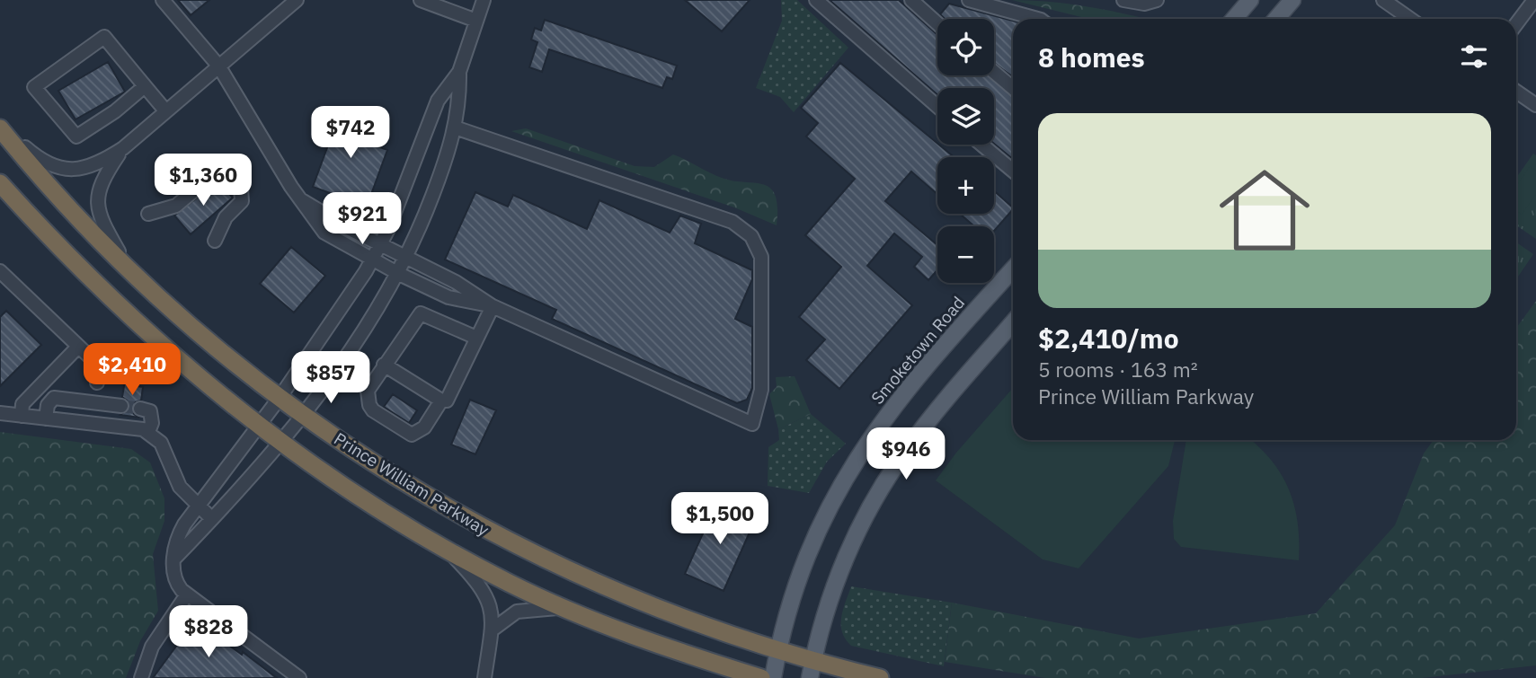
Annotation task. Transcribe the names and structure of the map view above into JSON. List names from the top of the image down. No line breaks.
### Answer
{"streets":{"highway":["Prince William Parkway"],"main road":["Smoketown Road"]},"crossings":[["Smoketown Road","Prince William Parkway"]],"page":{"map_buttons":["+","−"],"heading":"8 homes","list":[{"name":"$2,410/mo","note":"5 rooms · 163 m² · Prince William Parkway"}],"price":["$742","$1,360","$921","$2,410","$857","$946","$1,500","$828"]}}
